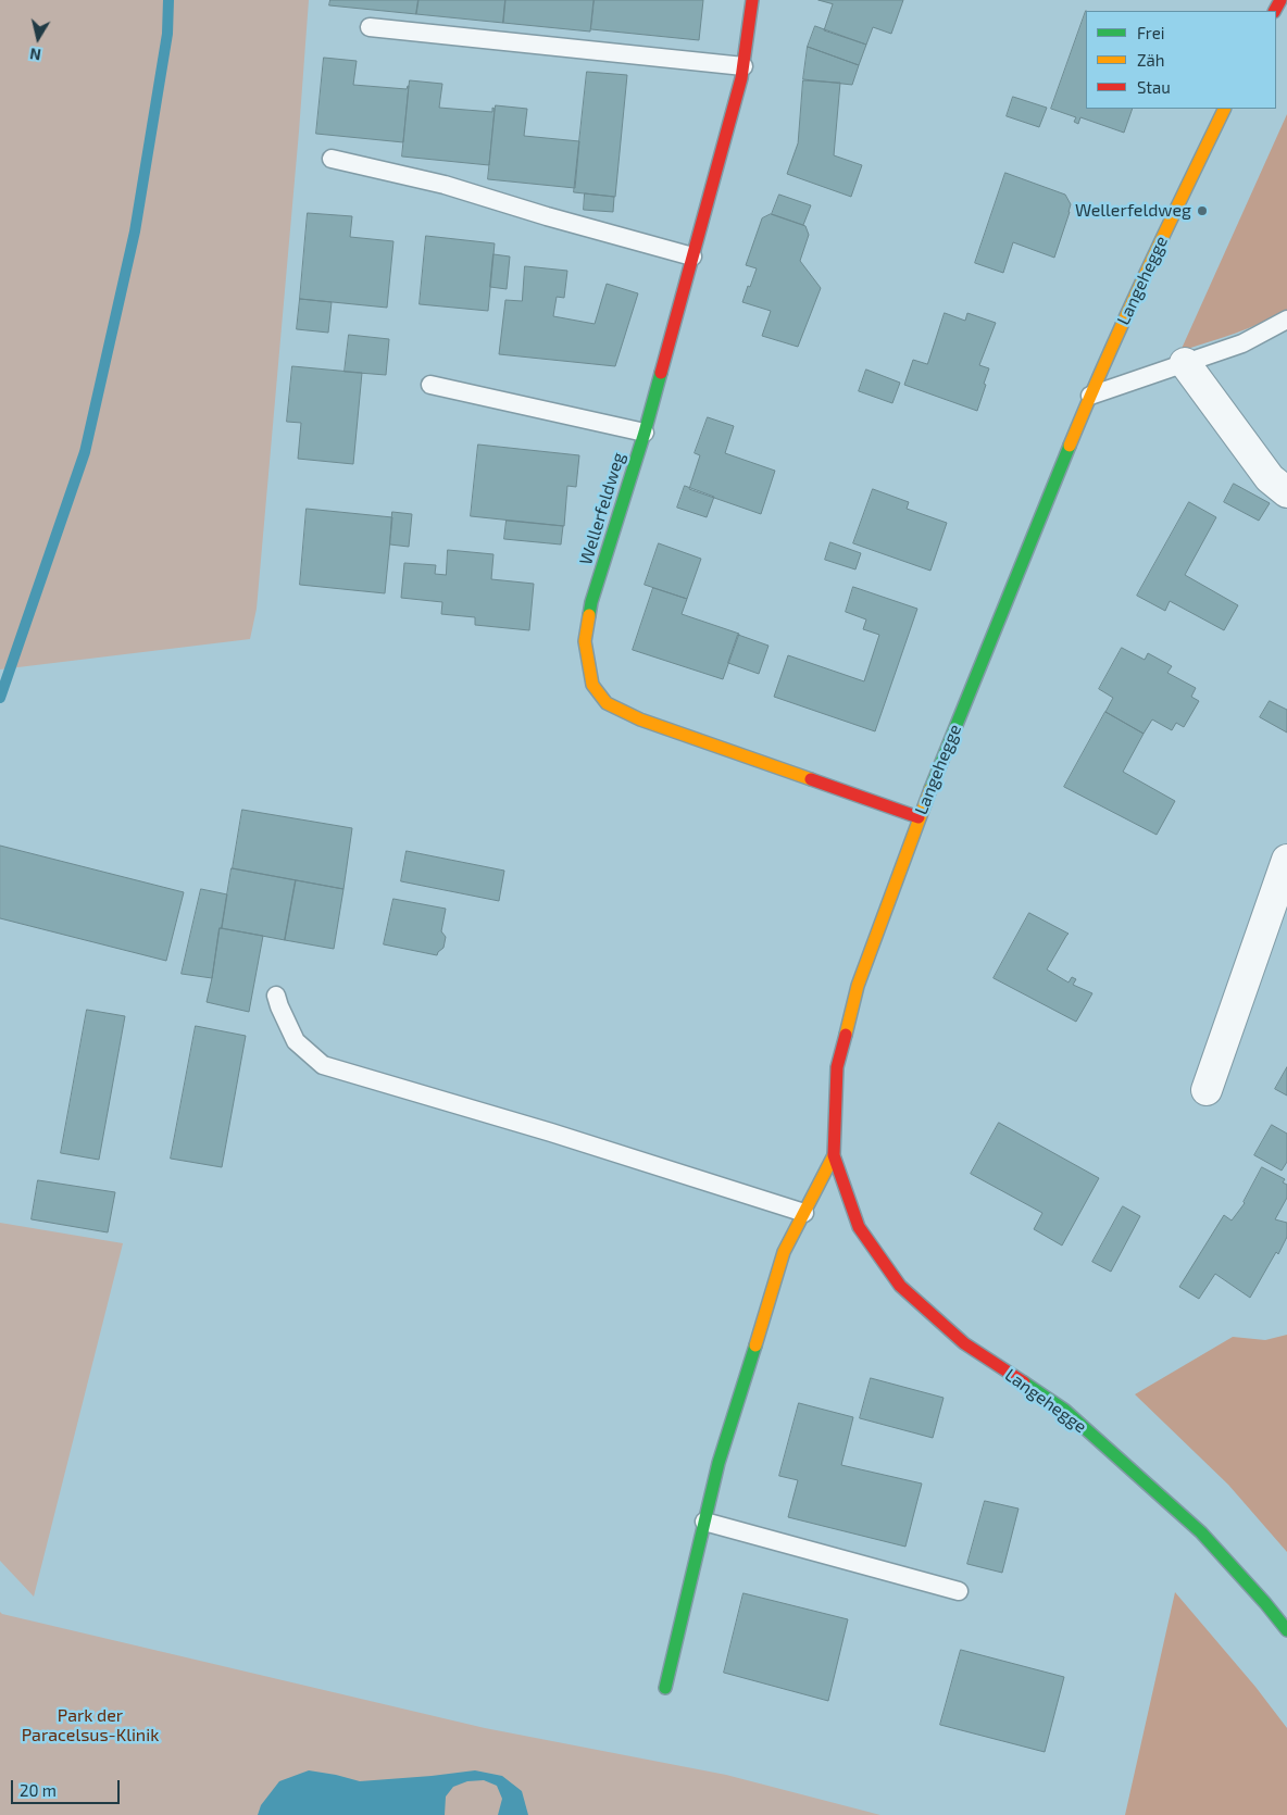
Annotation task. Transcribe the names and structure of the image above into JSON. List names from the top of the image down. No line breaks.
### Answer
{"streets":{"street":["Langehegge","Wellerfeldweg"]},"crossings":[["Langehegge","Wellerfeldweg"]],"parks":["Park der Paracelsus-Klinik"],"places":["Wellerfeldweg"],"legend":["Frei","Zäh","Stau"],"scale_bar":"20 m","north":"bottom"}
